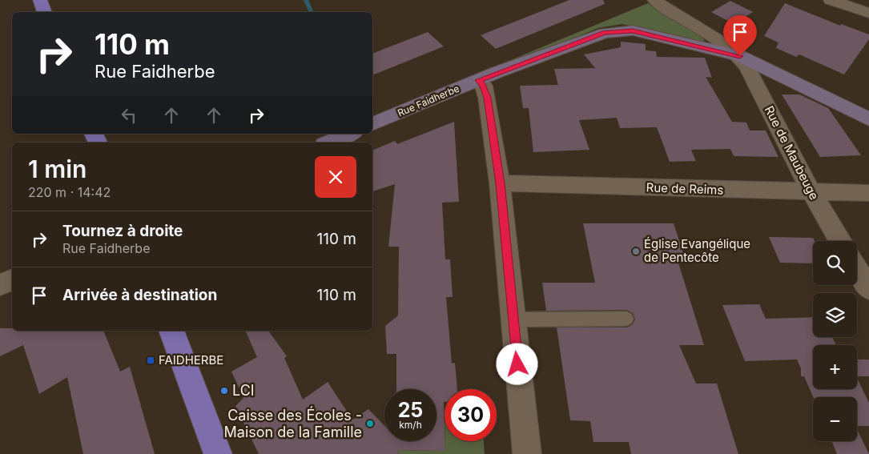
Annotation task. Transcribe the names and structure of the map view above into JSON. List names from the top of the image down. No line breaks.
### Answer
{"streets":{"street":["Rue Faidherbe","Rue de Maubeuge","Rue de Reims"]},"crossings":[["Rue Faidherbe","Rue de Maubeuge"],["Rue de Maubeuge","Rue de Reims"]],"places":{"other":["Église Evangélique de Pentecôte","LCI","Caisse des Écoles - Maison de la Famille"],"transit":["FAIDHERBE"]},"page":{"turn":["110 m","Rue Faidherbe"],"heading":["1 min","220 m · 14:42"],"list":[{"name":"Tournez à droite","note":"Rue Faidherbe","value":"110 m"},{"name":"Arrivée à destination","value":"110 m"}],"map_buttons":["+","−"],"speed":"25 km/h","limit":"30"}}
